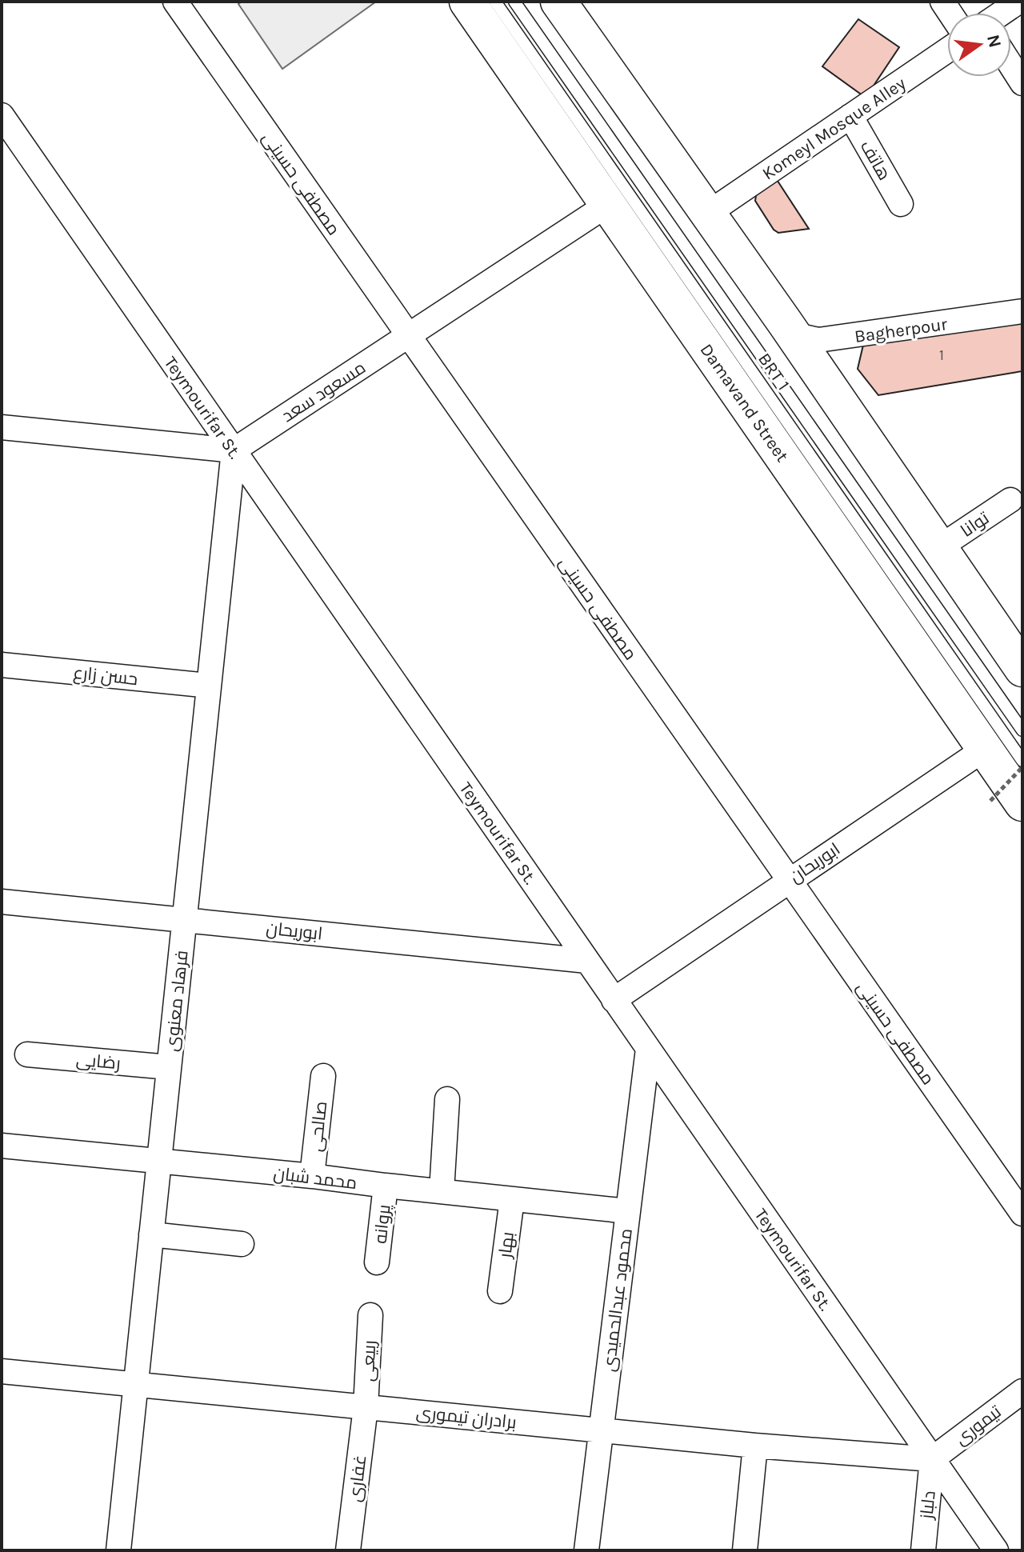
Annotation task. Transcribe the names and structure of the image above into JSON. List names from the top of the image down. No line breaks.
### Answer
{"streets":{"main road":["Damavand Street"],"street":["Komeyl Mosque Alley","هاتف","مصطفی حسینی","Bagherpour","مسعود سعد","Teymourifar St.","توانا","حسن زارع","ابوریحان","فرهاد معنوی","رضایی","صالحی","محمد شبان","پروانه","بهار","محمود عبدالحمیدی","ربیعی","برادران تیموری","تیموری","غفاری","دلباز"],"lane":["BRT 1"]},"crossings":[["Komeyl Mosque Alley","هاتف"],["مصطفی حسینی","مسعود سعد"],["مصطفی حسینی","ابوریحان"],["مسعود سعد","Damavand Street"],["مسعود سعد","Teymourifar St."],["مسعود سعد","فرهاد معنوی"],["Damavand Street","ابوریحان"],["Teymourifar St.","ابوریحان"],["Teymourifar St.","فرهاد معنوی"],["Teymourifar St.","محمود عبدالحمیدی"],["Teymourifar St.","برادران تیموری"],["Teymourifar St.","تیموری"],["Teymourifar St.","دلباز"],["حسن زارع","فرهاد معنوی"],["ابوریحان","فرهاد معنوی"],["فرهاد معنوی","رضایی"],["فرهاد معنوی","محمد شبان"],["فرهاد معنوی","برادران تیموری"],["صالحی","محمد شبان"],["محمد شبان","پروانه"],["محمد شبان","بهار"],["محمد شبان","محمود عبدالحمیدی"],["محمود عبدالحمیدی","برادران تیموری"],["ربیعی","برادران تیموری"],["ربیعی","غفاری"],["برادران تیموری","تیموری"],["برادران تیموری","غفاری"],["برادران تیموری","دلباز"],["تیموری","دلباز"]],"house_numbers":["1"],"north":"right"}
